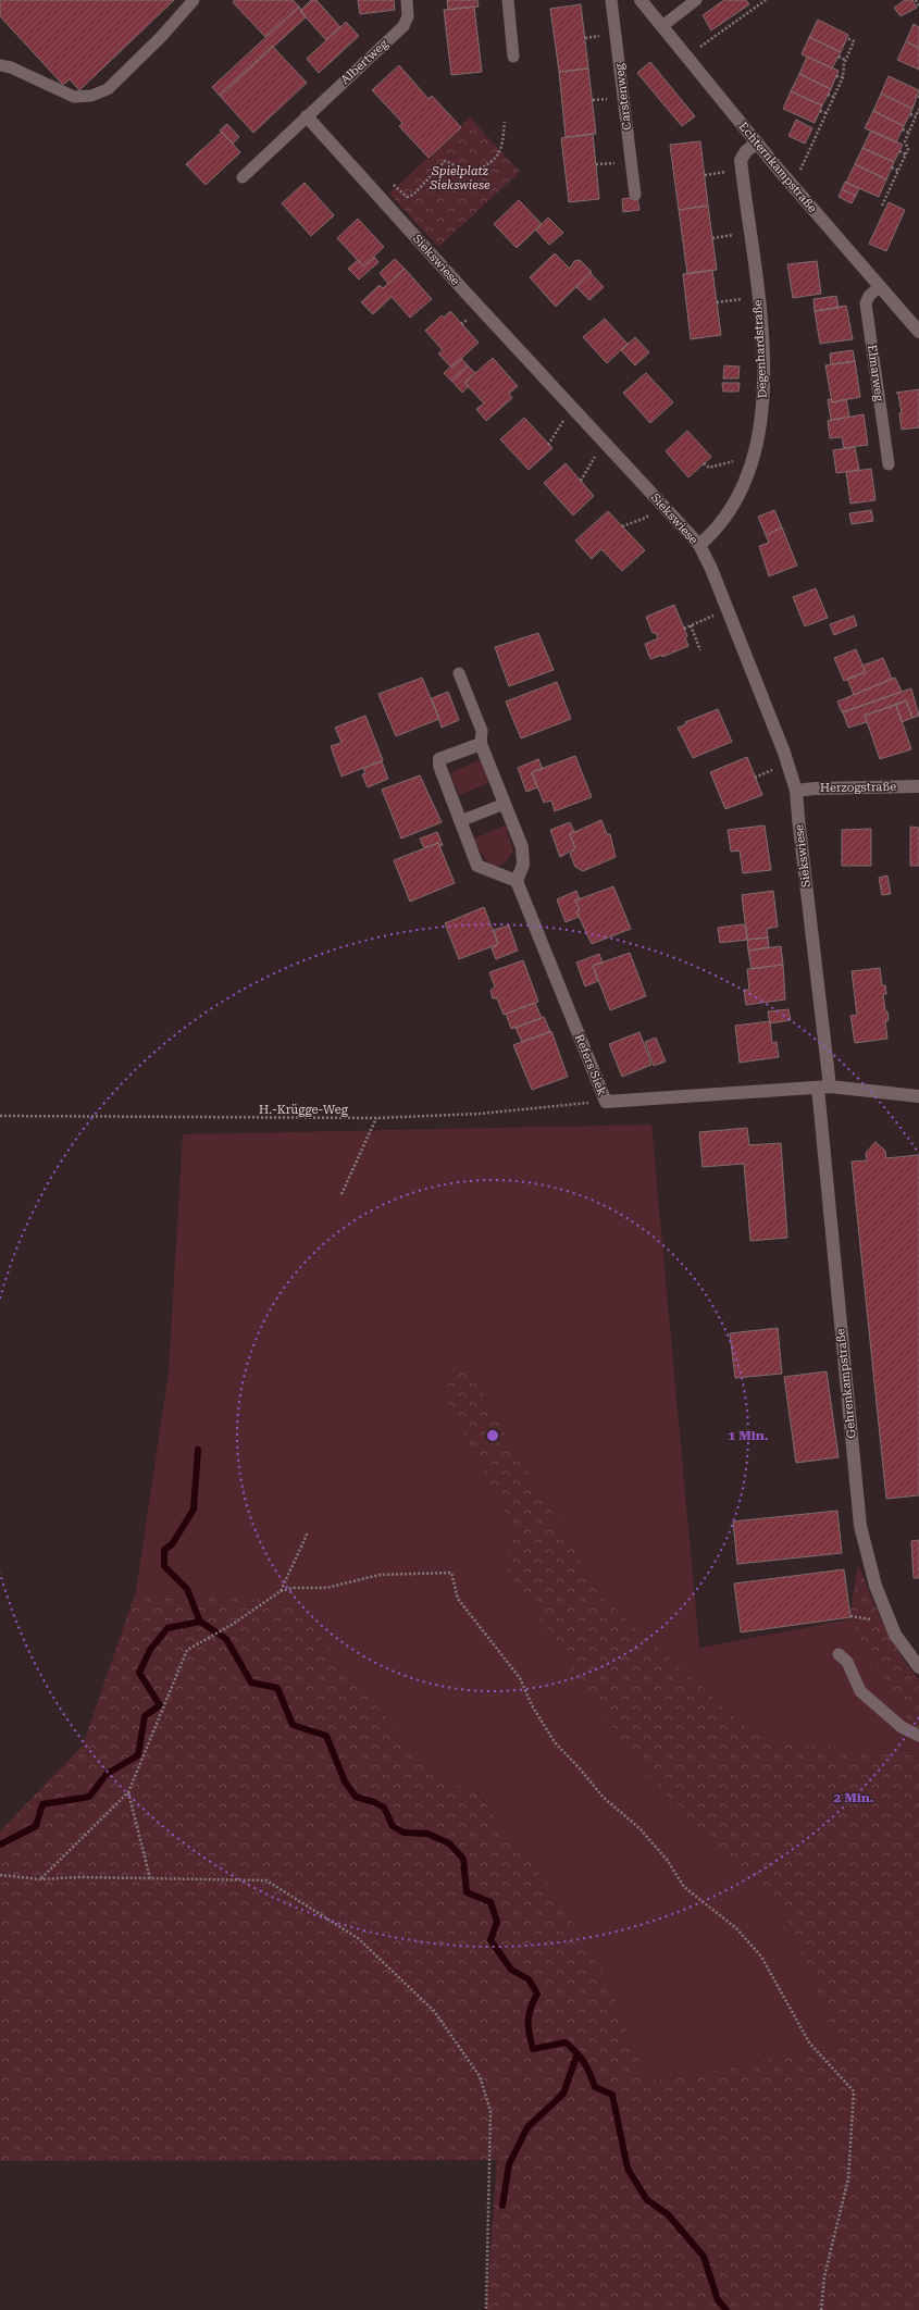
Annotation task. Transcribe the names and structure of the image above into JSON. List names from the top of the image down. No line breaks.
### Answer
{"streets":{"street":["Echternkampstraße","Siekswiese","Degenhardstraße","Herzogstraße","Refers Siek","Gehrenkampstraße"],"lane":["Albertweg","Carstenweg","Elmarweg"],"path":["H.-Krügge-Weg"]},"crossings":[["Albertweg","Siekswiese"],["Echternkampstraße","Degenhardstraße"],["Echternkampstraße","Elmarweg"],["Siekswiese","Degenhardstraße"],["Siekswiese","Herzogstraße"],["Siekswiese","Refers Siek"],["Siekswiese","Gehrenkampstraße"],["Refers Siek","H.-Krügge-Weg"],["Refers Siek","Gehrenkampstraße"]],"parks":["Spielplatz Siekswiese"],"rings":["1 Min.","2 Min."]}
